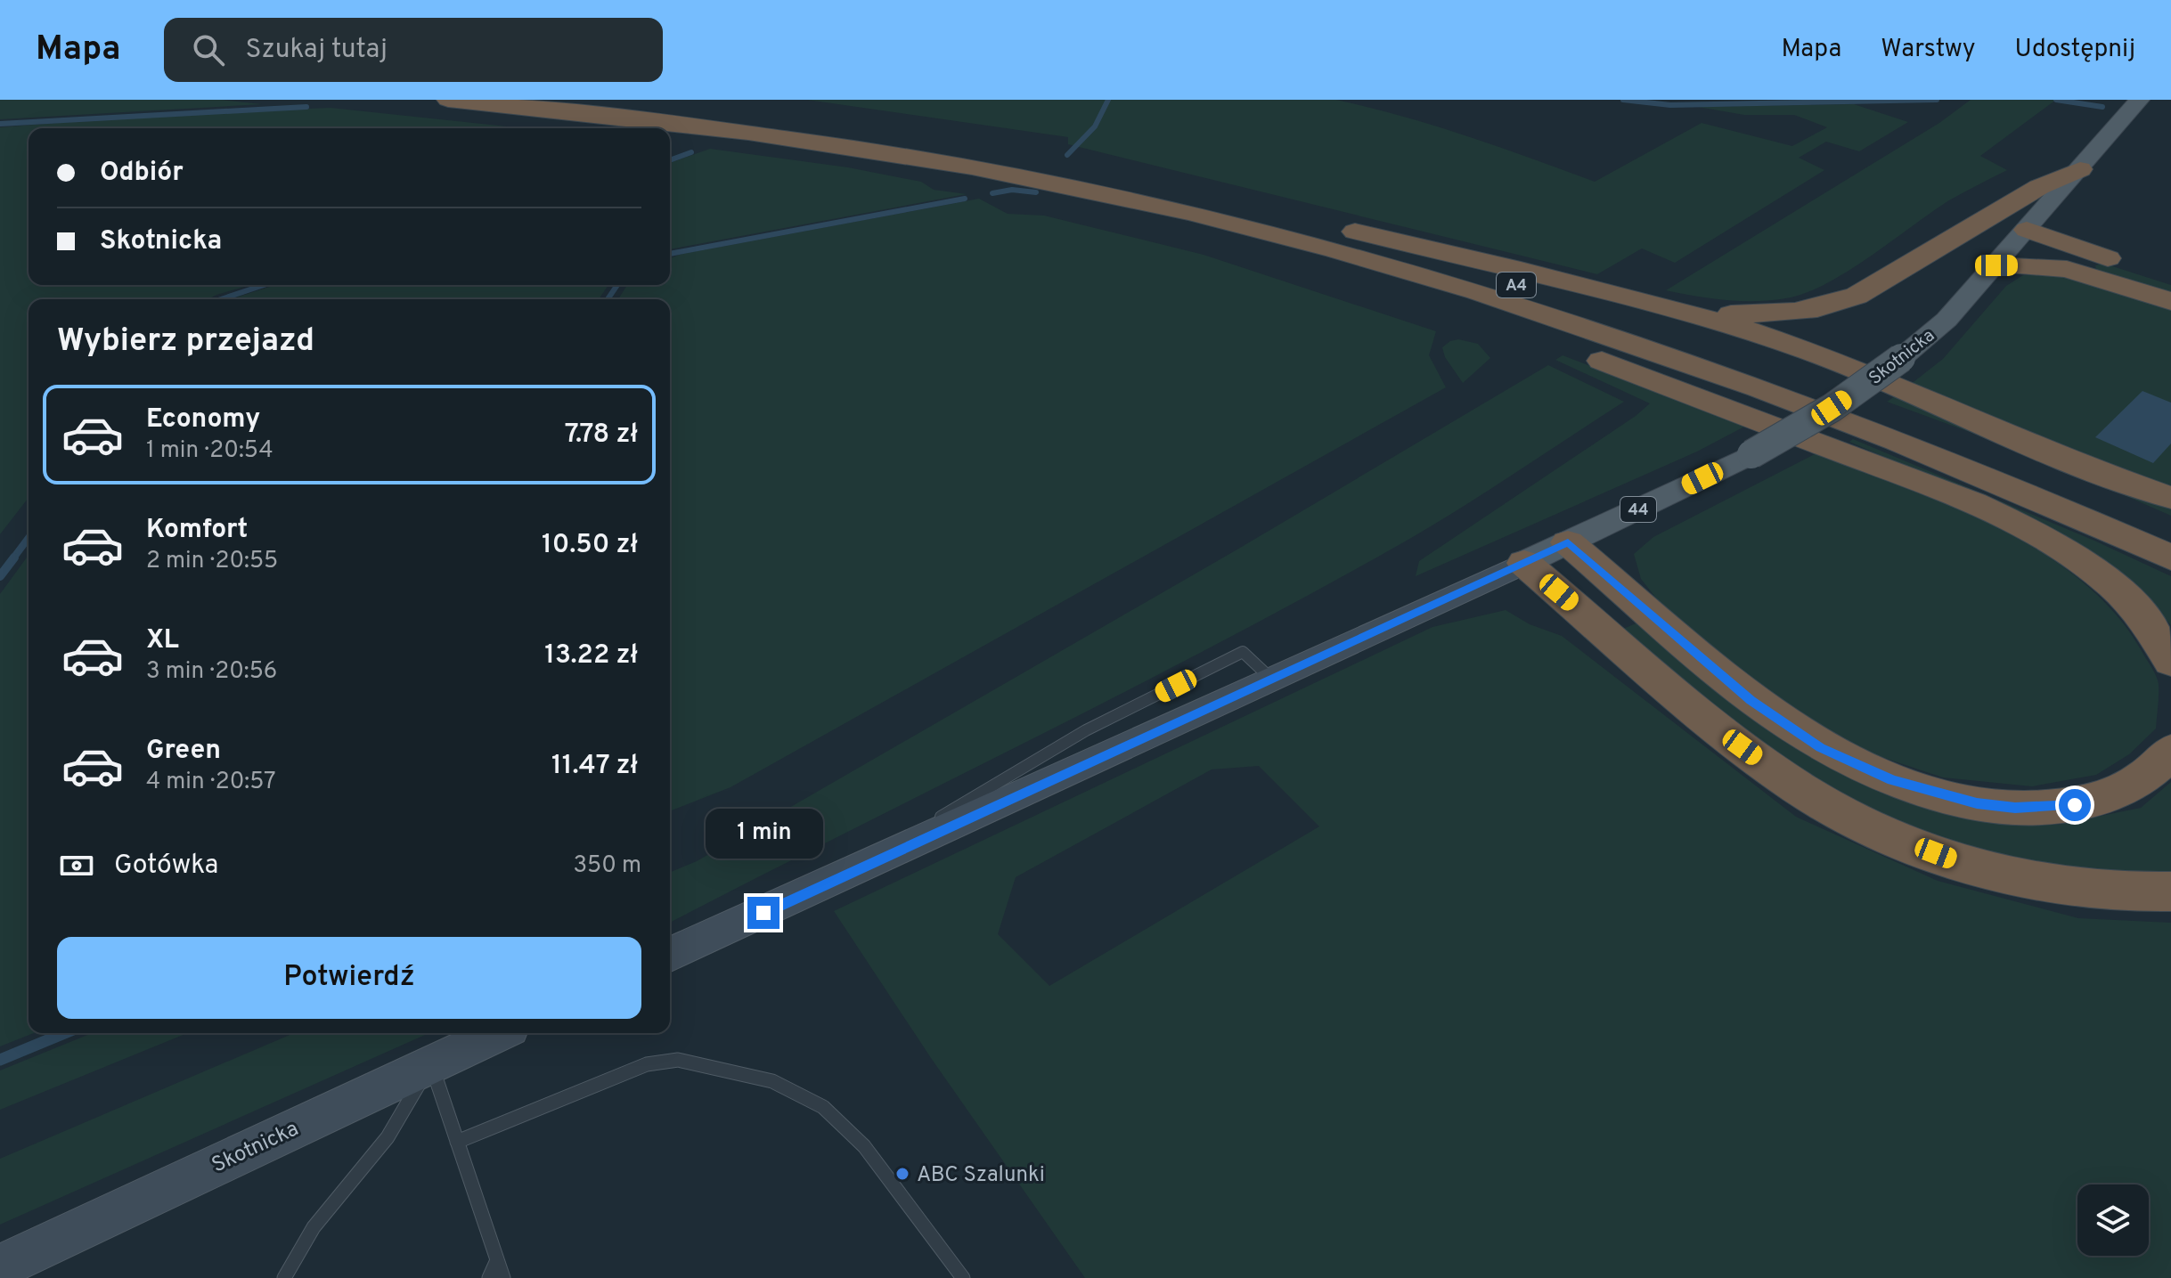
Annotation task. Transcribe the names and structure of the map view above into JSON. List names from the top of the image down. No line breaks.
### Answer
{"streets":{"highway":["A4"],"main road":["Skotnicka","44"]},"places":["ABC Szalunki"],"page":{"header":"Mapa","search":"Szukaj tutaj","nav":["Mapa","Warstwy","Udostępnij"],"banner":["Odbiór","Skotnicka"],"heading":"Wybierz przejazd","list":[{"name":"Economy","note":"1 min · 20:54","value":"7.78 zł"},{"name":"Komfort","note":"2 min · 20:55","value":"10.50 zł"},{"name":"XL","note":"3 min · 20:56","value":"13.22 zł"},{"name":"Green","note":"4 min · 20:57","value":"11.47 zł"}],"bubble":"1 min","pay":["Gotówka","350 m"],"buttons":"Potwierdź"}}
